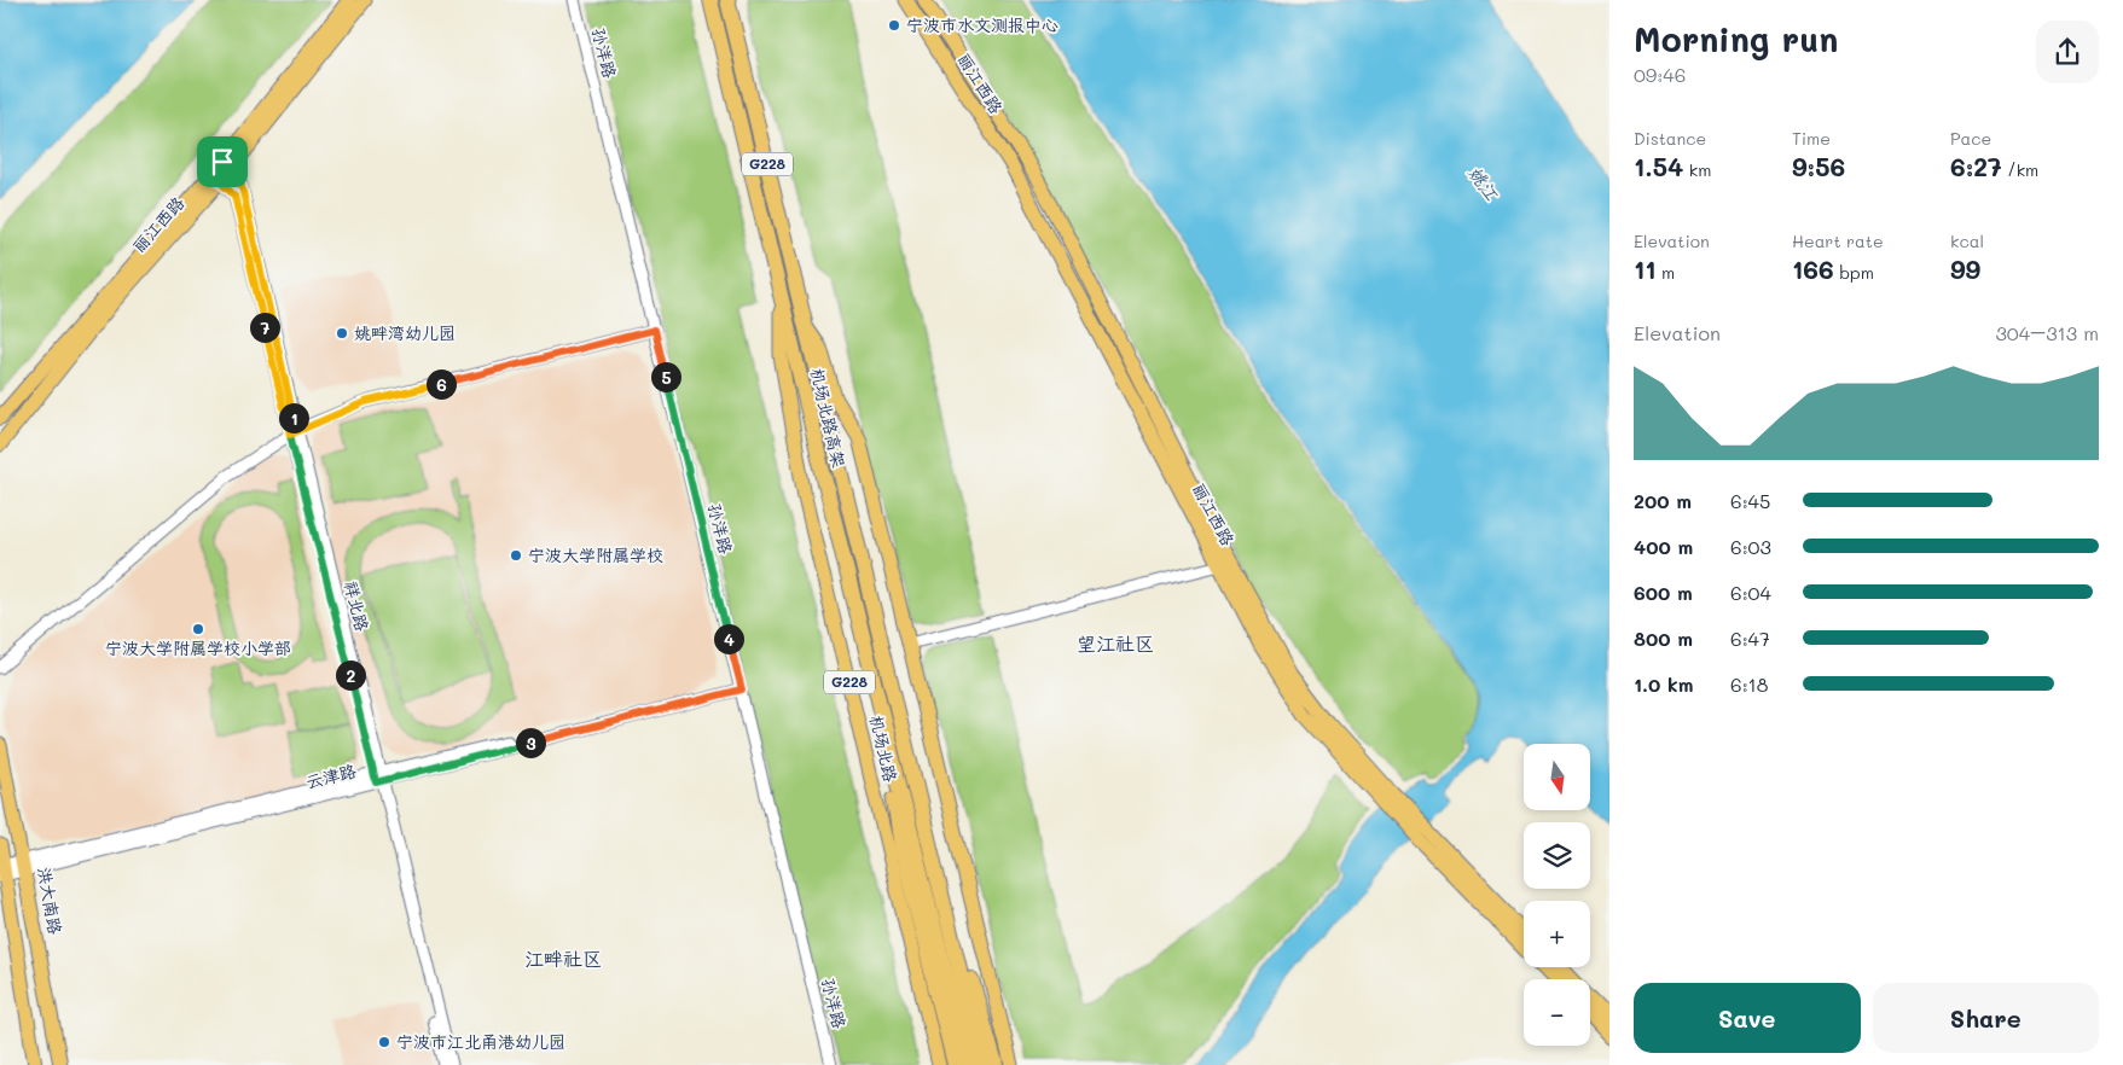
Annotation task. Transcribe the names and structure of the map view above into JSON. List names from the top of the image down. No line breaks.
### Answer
{"streets":{"highway":["G228","机场北路高架"],"main road":["丽江西路","机场北路","洪大南路"],"street":["孙洋路","祥北路","云津路"]},"crossings":[["孙洋路","云津路"],["丽江西路","祥北路"],["G228","机场北路高架"],["机场北路高架","机场北路"],["祥北路","云津路"],["云津路","洪大南路"]],"districts":["望江社区","江畔社区"],"water":["姚江"],"places":["宁波市水文测报中心","姚畔湾幼儿园","宁波大学附属学校","宁波大学附属学校小学部","宁波市江北甬港幼儿园"],"north":"bottom","page":{"heading":["Morning run","09:46"],"stats":[["Distance","1.54 km"],["Time","9:56"],["Pace","6:27 /km"],["Elevation","11 m"],["Heart rate","166 bpm"],["kcal","99"]],"chart":["Elevation","304–313 m"],"pins":["7","5","6","1","4","2","3"],"list":[{"name":"200 m","note":"6:45"},{"name":"400 m","note":"6:03"},{"name":"600 m","note":"6:04"},{"name":"800 m","note":"6:47"},{"name":"1.0 km","note":"6:18"}],"map_buttons":["+","−"],"buttons":["Save","Share"]}}
